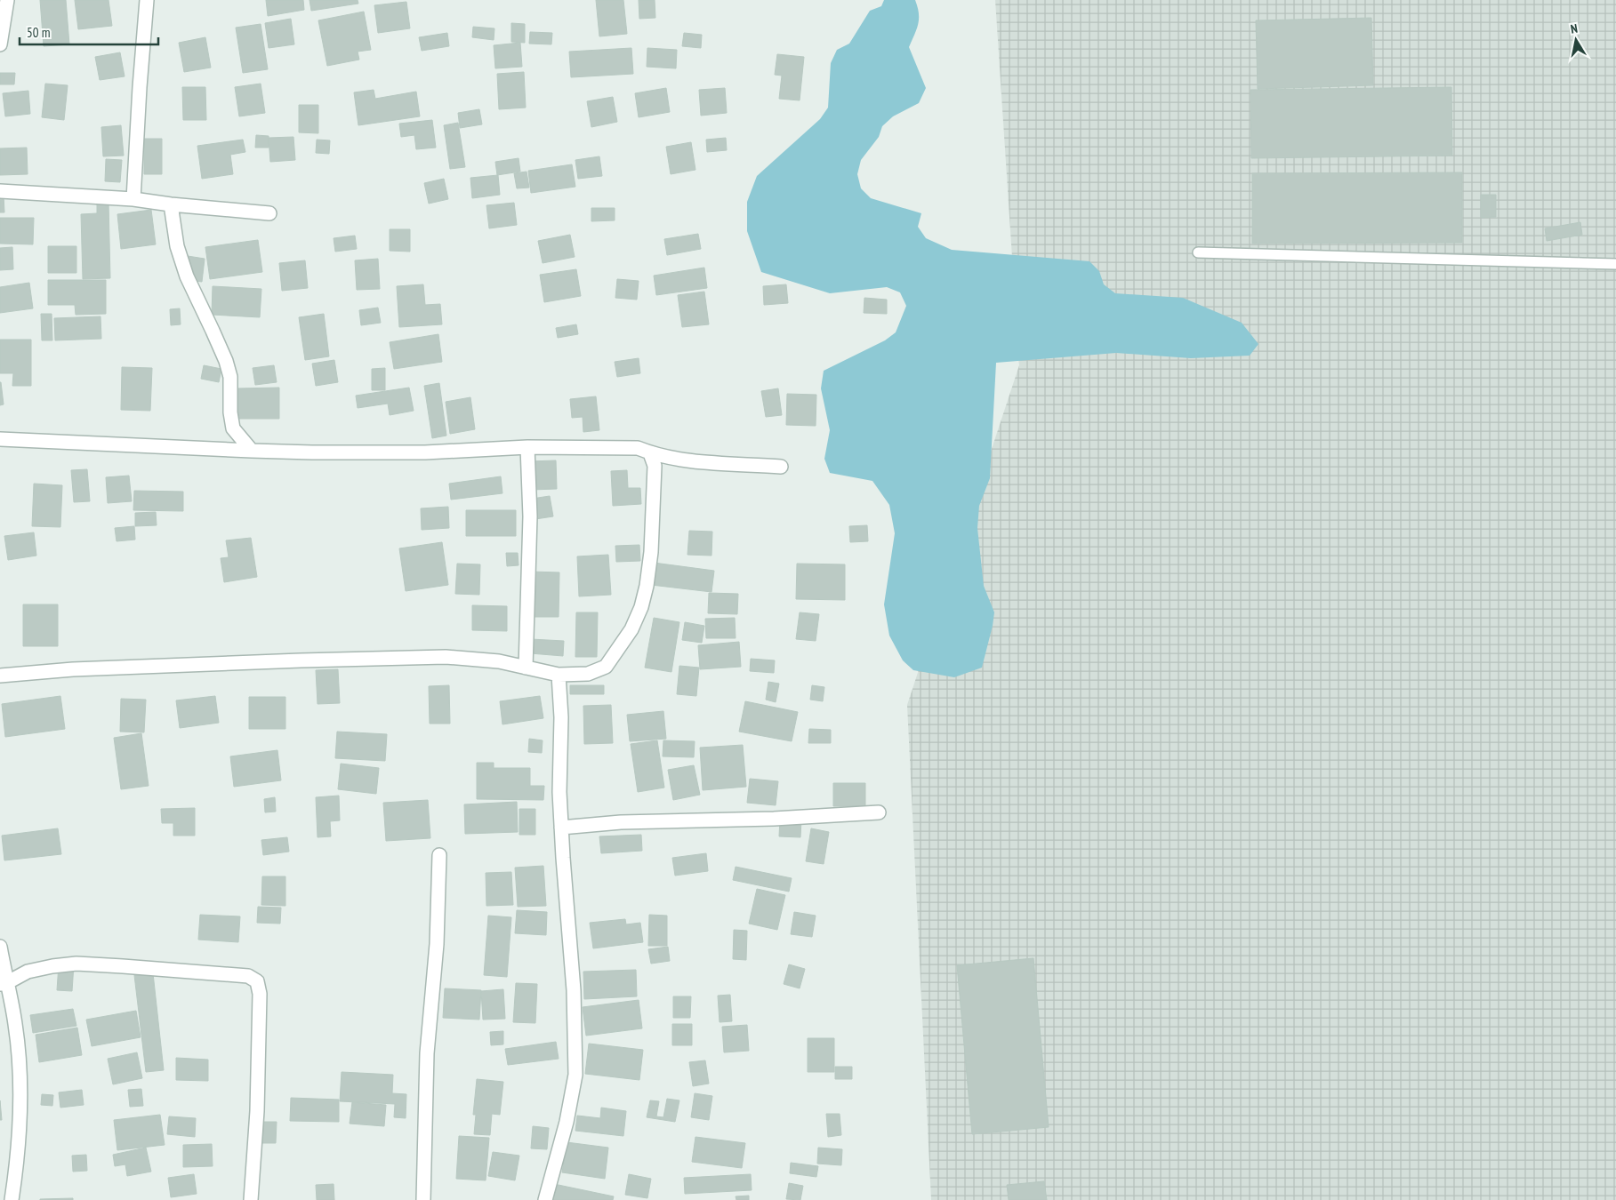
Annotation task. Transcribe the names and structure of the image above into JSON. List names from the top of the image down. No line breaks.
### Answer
{"scale_bar":"50 m","north":"top"}
